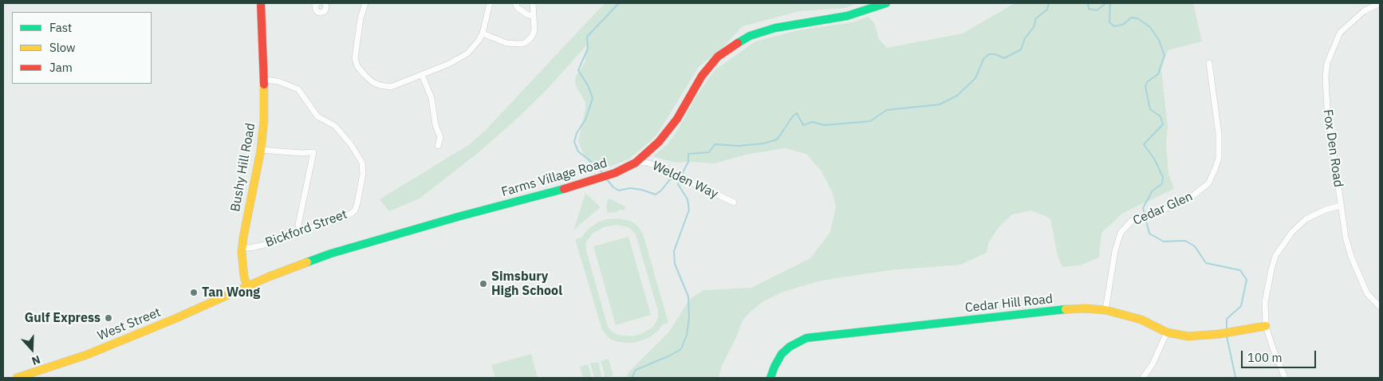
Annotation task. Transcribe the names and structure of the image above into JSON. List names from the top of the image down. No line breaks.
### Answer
{"streets":{"main road":["Bushy Hill Road","Farms Village Road","Cedar Hill Road","West Street"],"street":["Fox Den Road","Welden Way","Cedar Glen","Bickford Street"]},"crossings":[["Bushy Hill Road","Farms Village Road"],["Bushy Hill Road","Bickford Street"],["Bushy Hill Road","West Street"],["Farms Village Road","Welden Way"],["Farms Village Road","West Street"],["Cedar Glen","Cedar Hill Road"]],"places":["Simsbury High School","Tan Wong","Gulf Express"],"legend":["Fast","Slow","Jam"],"scale_bar":"100 m","north":"bottom"}
